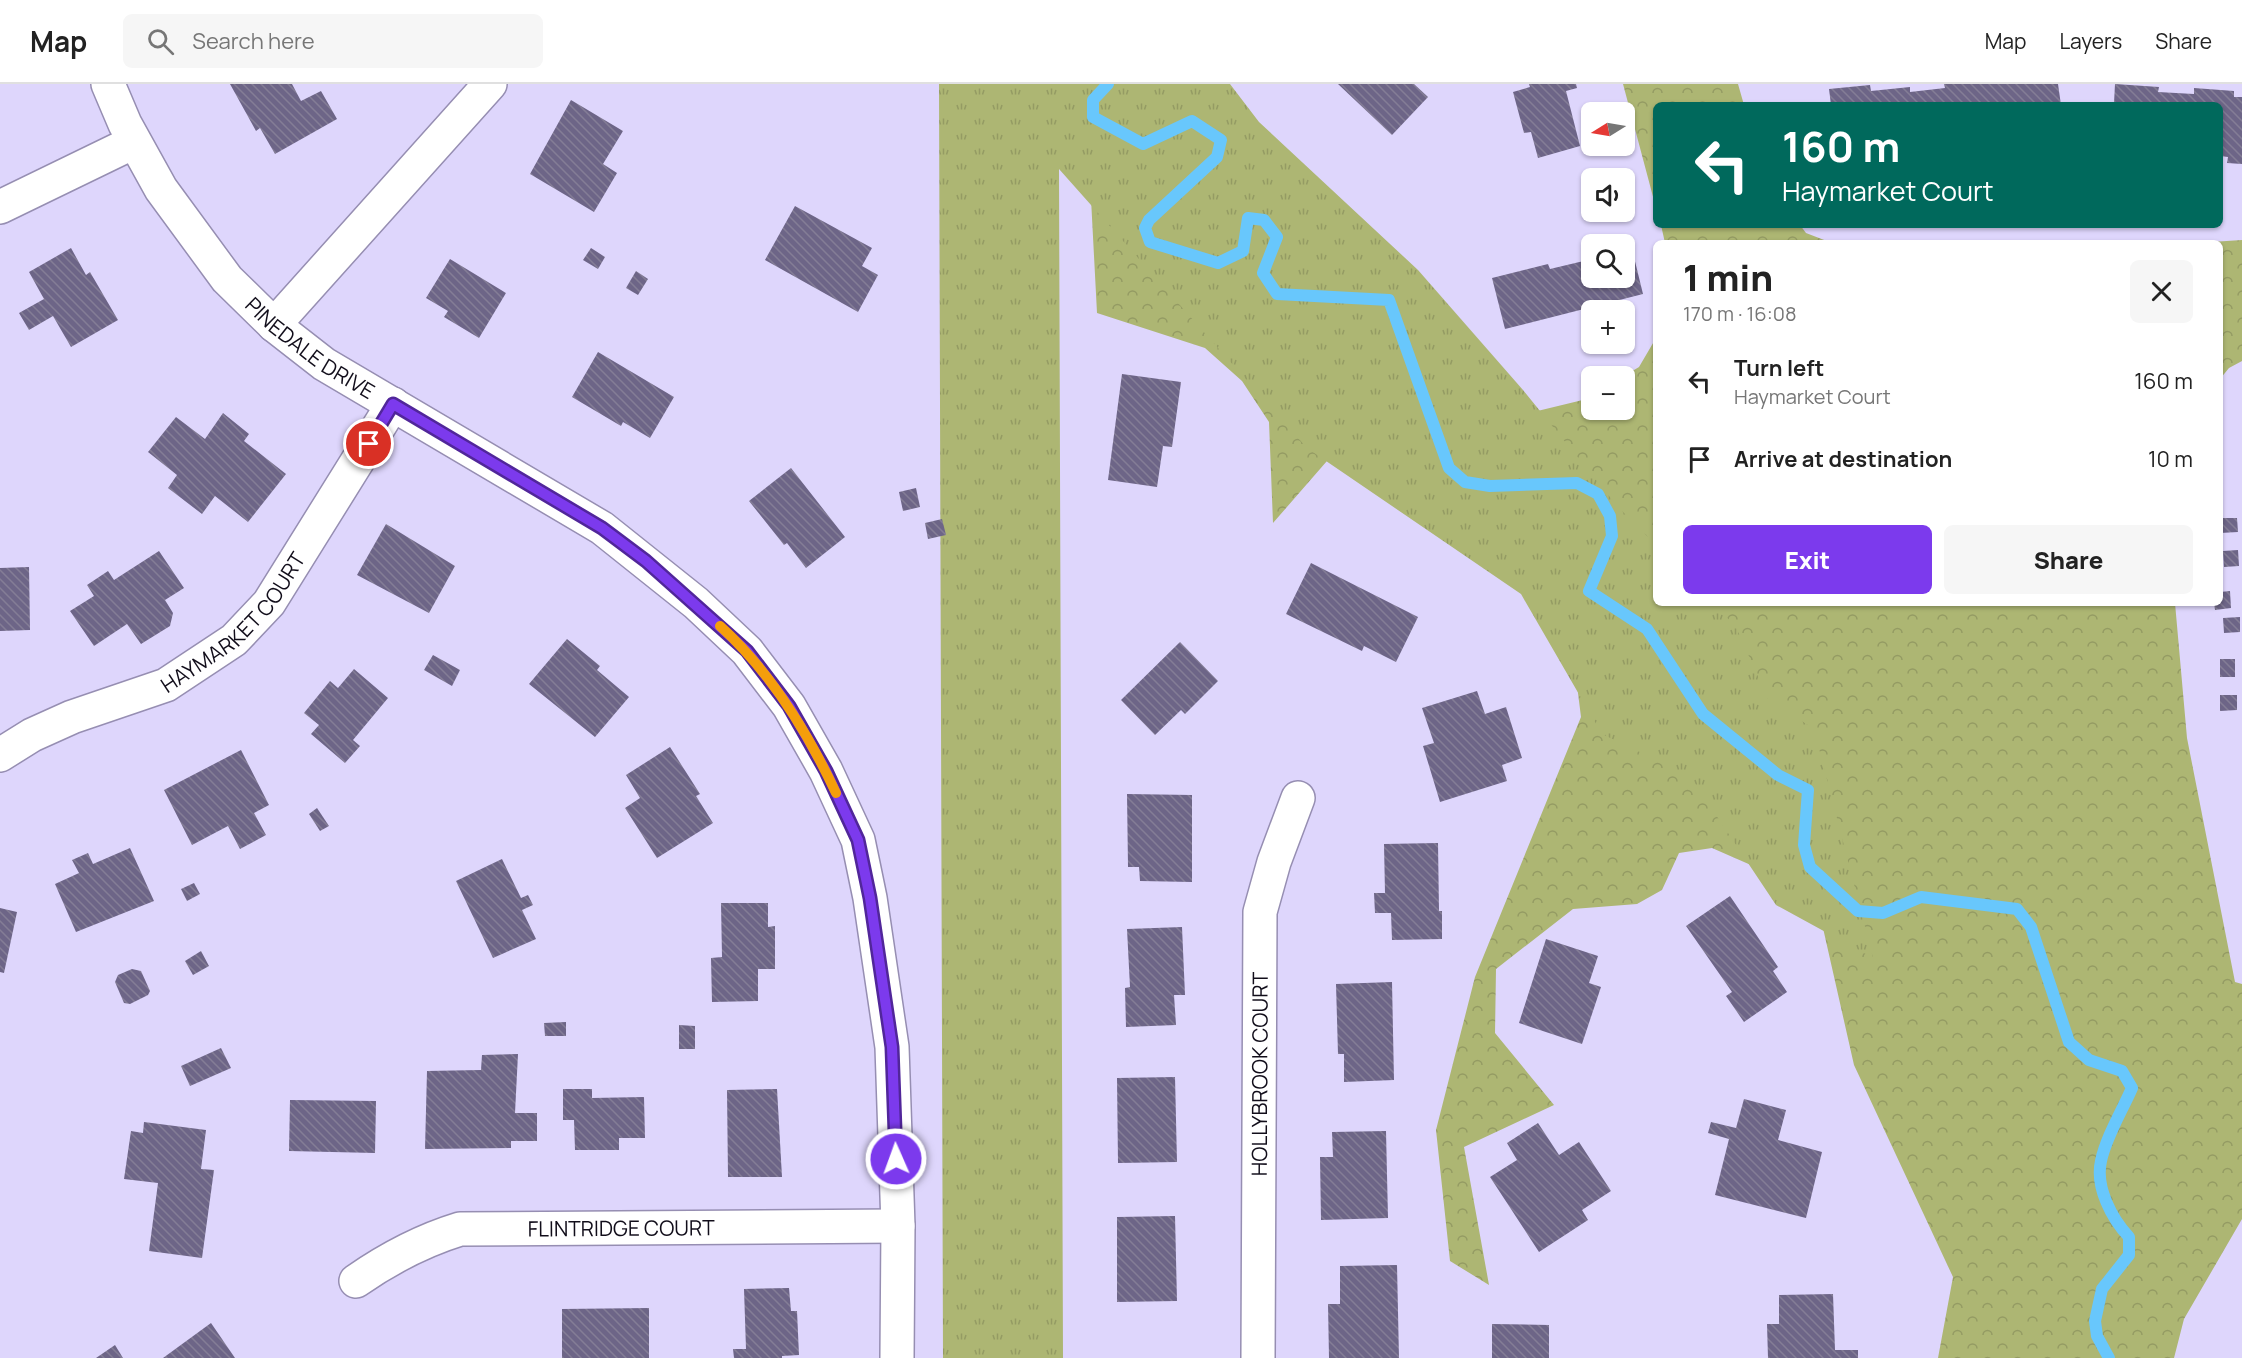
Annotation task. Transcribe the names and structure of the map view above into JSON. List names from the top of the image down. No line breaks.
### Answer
{"streets":{"street":["PINEDALE DRIVE","HAYMARKET COURT","HOLLYBROOK COURT","FLINTRIDGE COURT"]},"crossings":[["PINEDALE DRIVE","HAYMARKET COURT"],["PINEDALE DRIVE","FLINTRIDGE COURT"]],"north":"left","page":{"header":"Map","search":"Search here","nav":["Map","Layers","Share"],"map_buttons":["+","−"],"turn":["160 m","Haymarket Court"],"heading":["1 min","170 m · 16:08"],"list":[{"name":"Turn left","note":"Haymarket Court","value":"160 m"},{"name":"Arrive at destination","value":"10 m"}],"buttons":["Exit","Share"]}}
